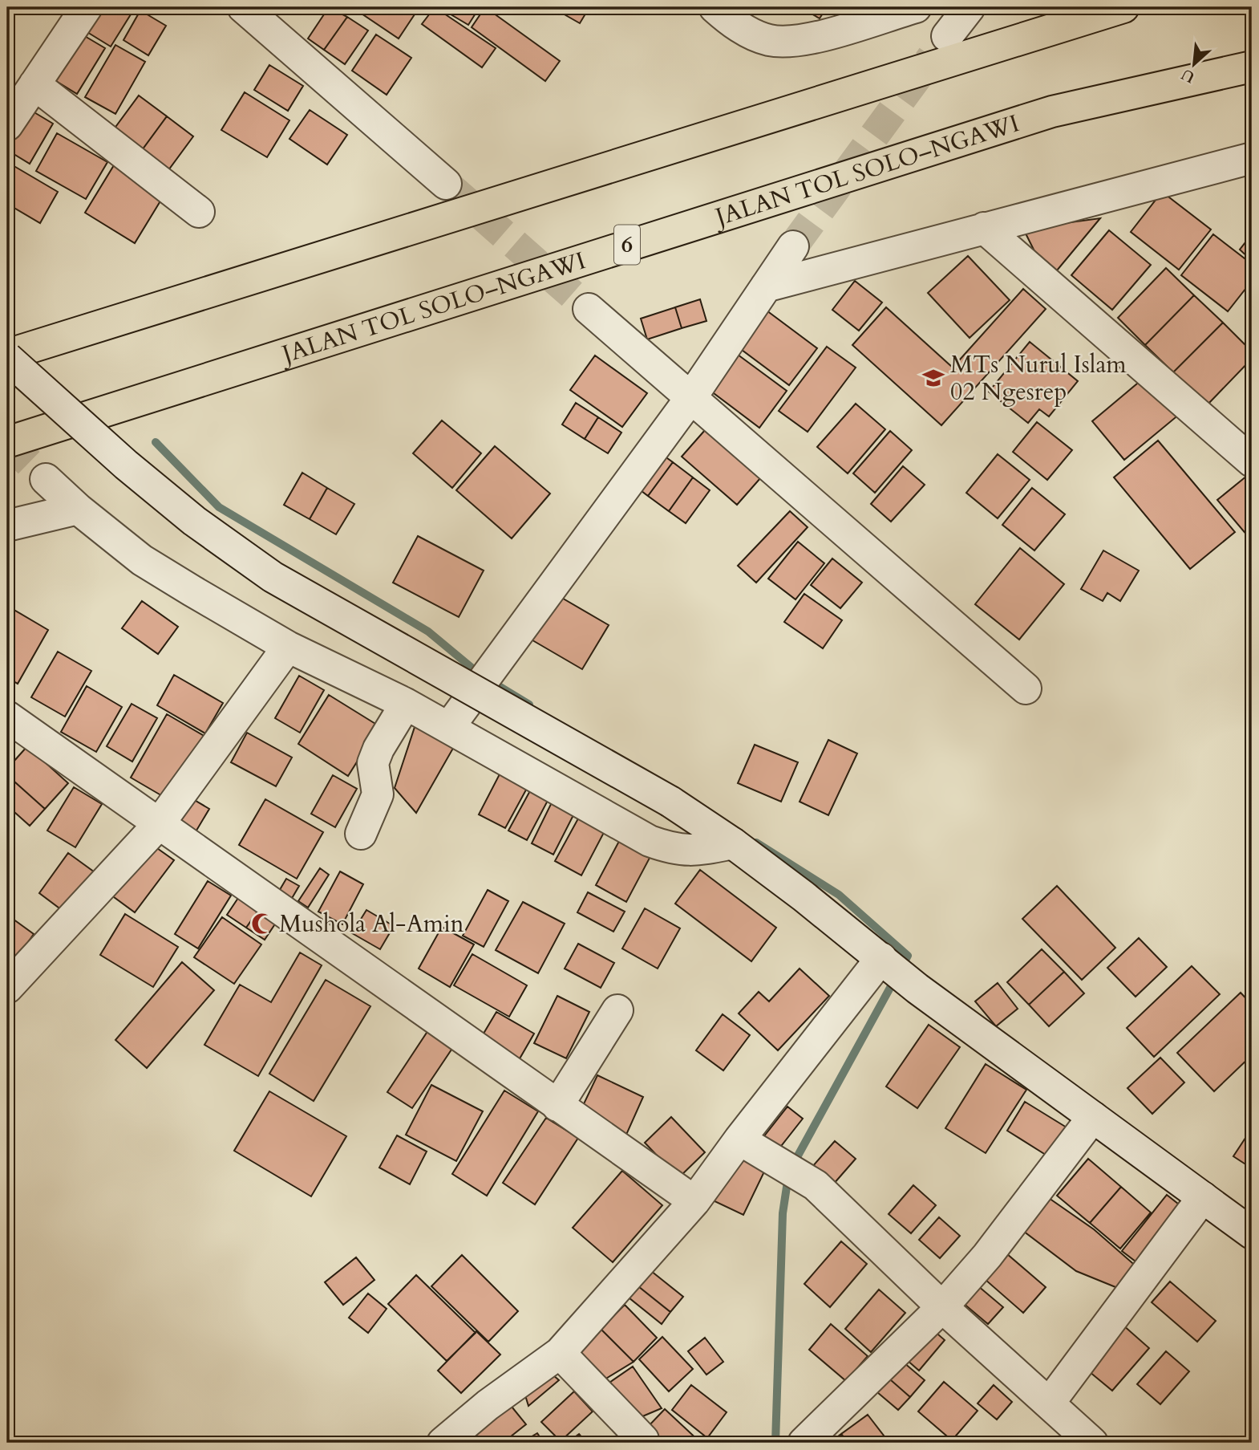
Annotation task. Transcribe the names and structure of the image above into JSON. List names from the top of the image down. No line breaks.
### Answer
{"streets":{"highway":["JALAN TOL SOLO–NGAWI","6"]},"places":{"school or university":["MTs Nurul Islam 02 Ngesrep"],"mosque":["Mushola Al-Amin"]},"north":"bottom left"}
